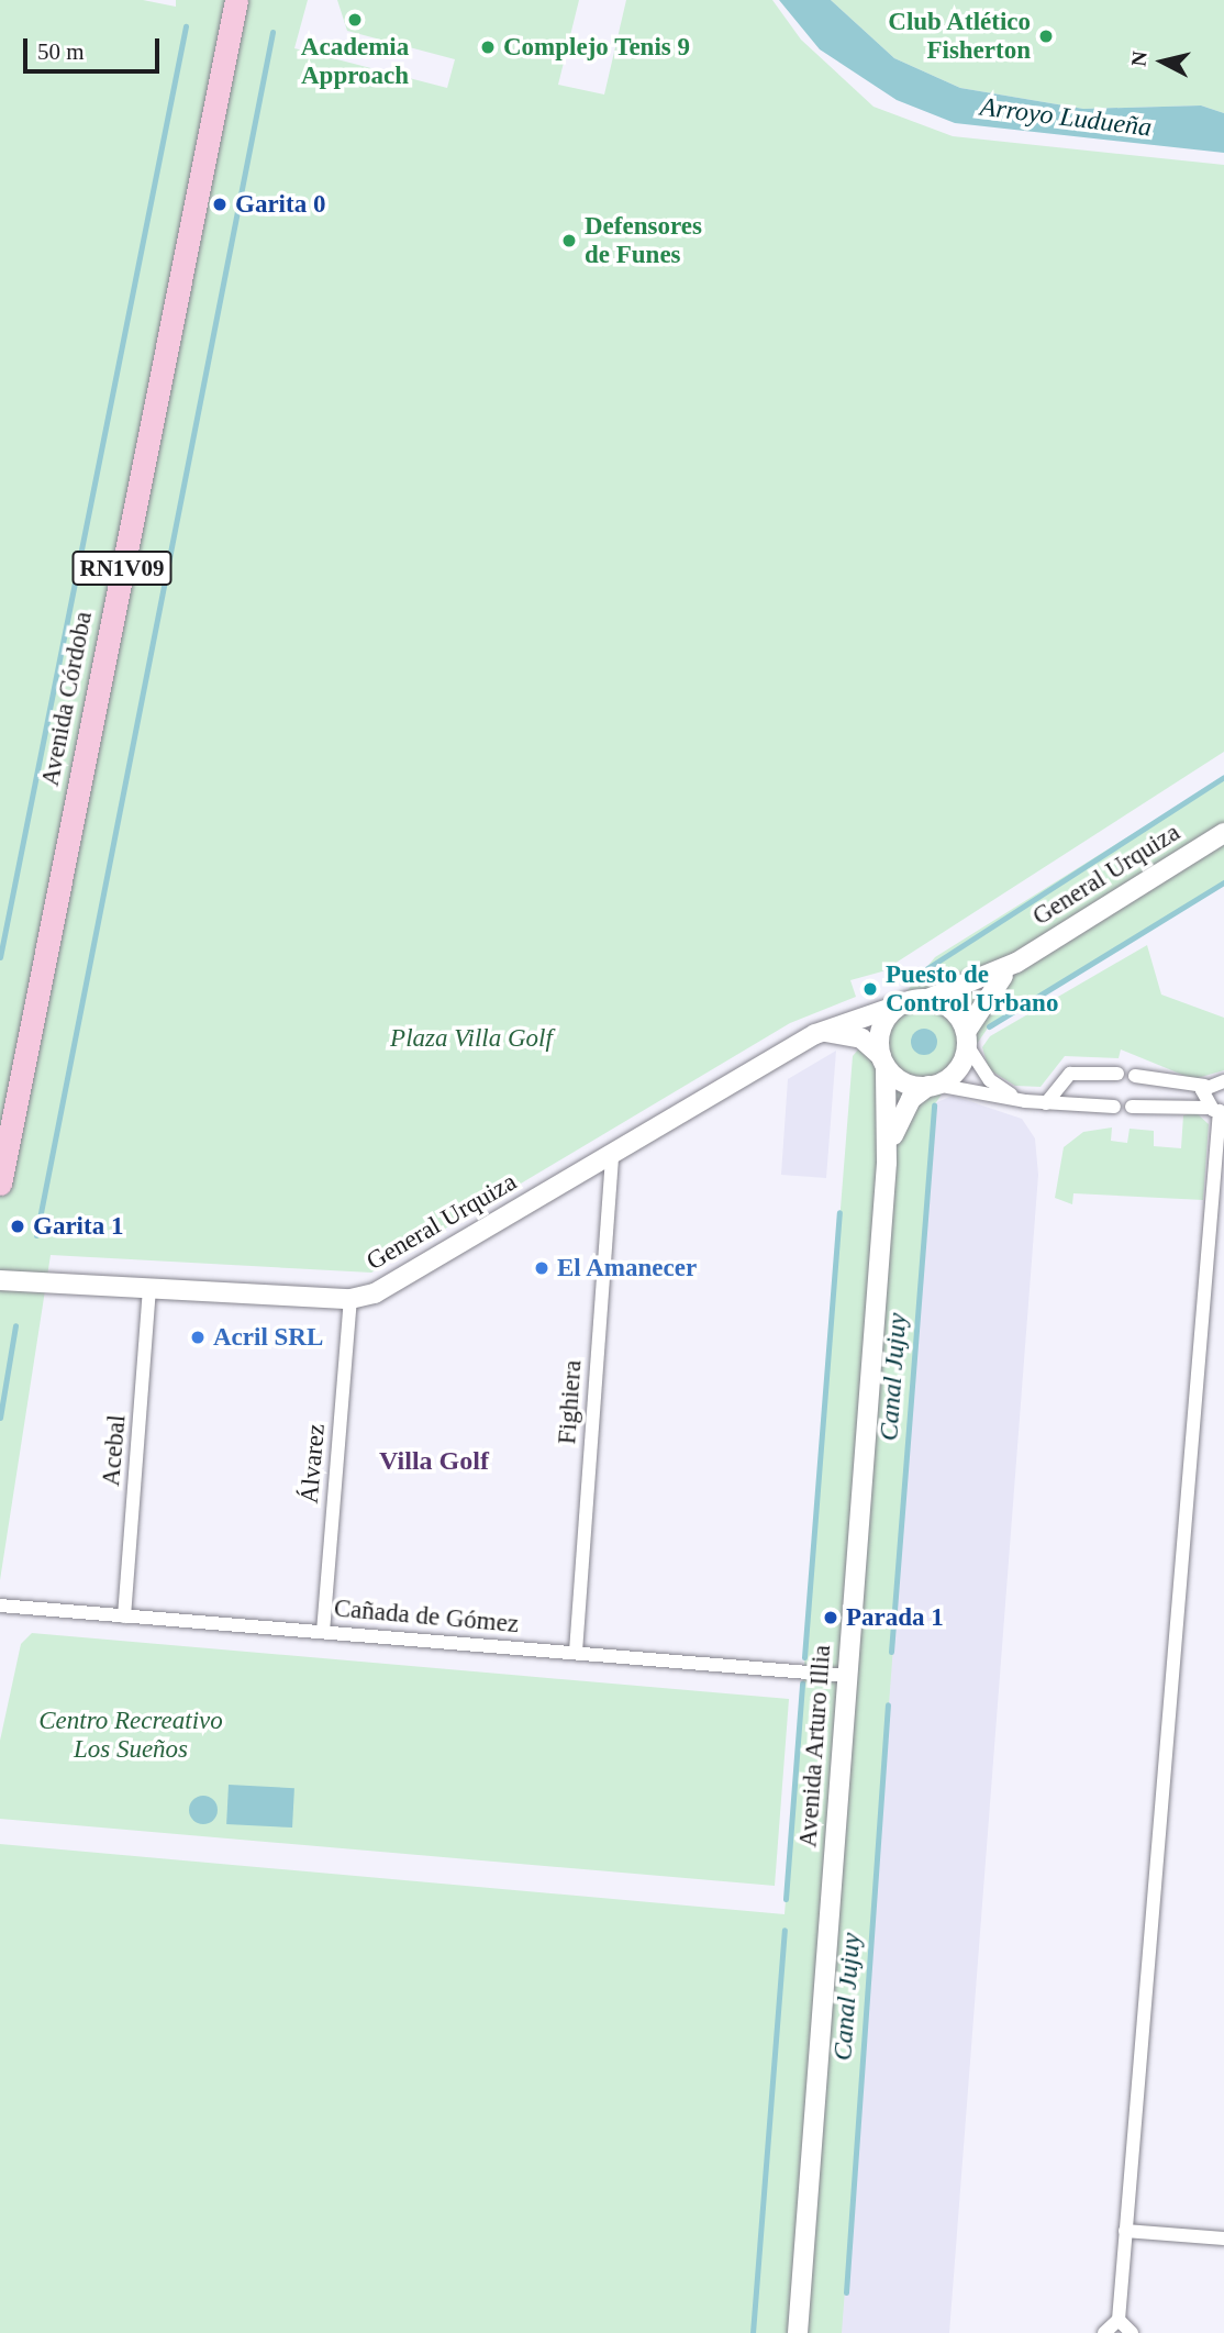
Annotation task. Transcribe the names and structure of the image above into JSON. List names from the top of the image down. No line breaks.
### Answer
{"streets":{"main road":["RN1V09","Avenida Córdoba","General Urquiza","Avenida Arturo Illia"],"street":["Fighiera","Acebal","Álvarez","Cañada de Gómez"]},"crossings":[["General Urquiza","Fighiera"],["General Urquiza","Acebal"],["General Urquiza","Álvarez"],["General Urquiza","Avenida Arturo Illia"],["Fighiera","Cañada de Gómez"],["Acebal","Cañada de Gómez"],["Álvarez","Cañada de Gómez"],["Cañada de Gómez","Avenida Arturo Illia"]],"districts":["Villa Golf"],"water":["Arroyo Ludueña","Canal Jujuy"],"parks":["Plaza Villa Golf","Centro Recreativo Los Sueños"],"places":["Academia Approach","Club Atlético Fisherton","Complejo Tenis 9","Garita 0","Defensores de Funes","Puesto de Control Urbano","Garita 1","El Amanecer","Acril SRL","Parada 1"],"scale_bar":"50 m","north":"left"}
